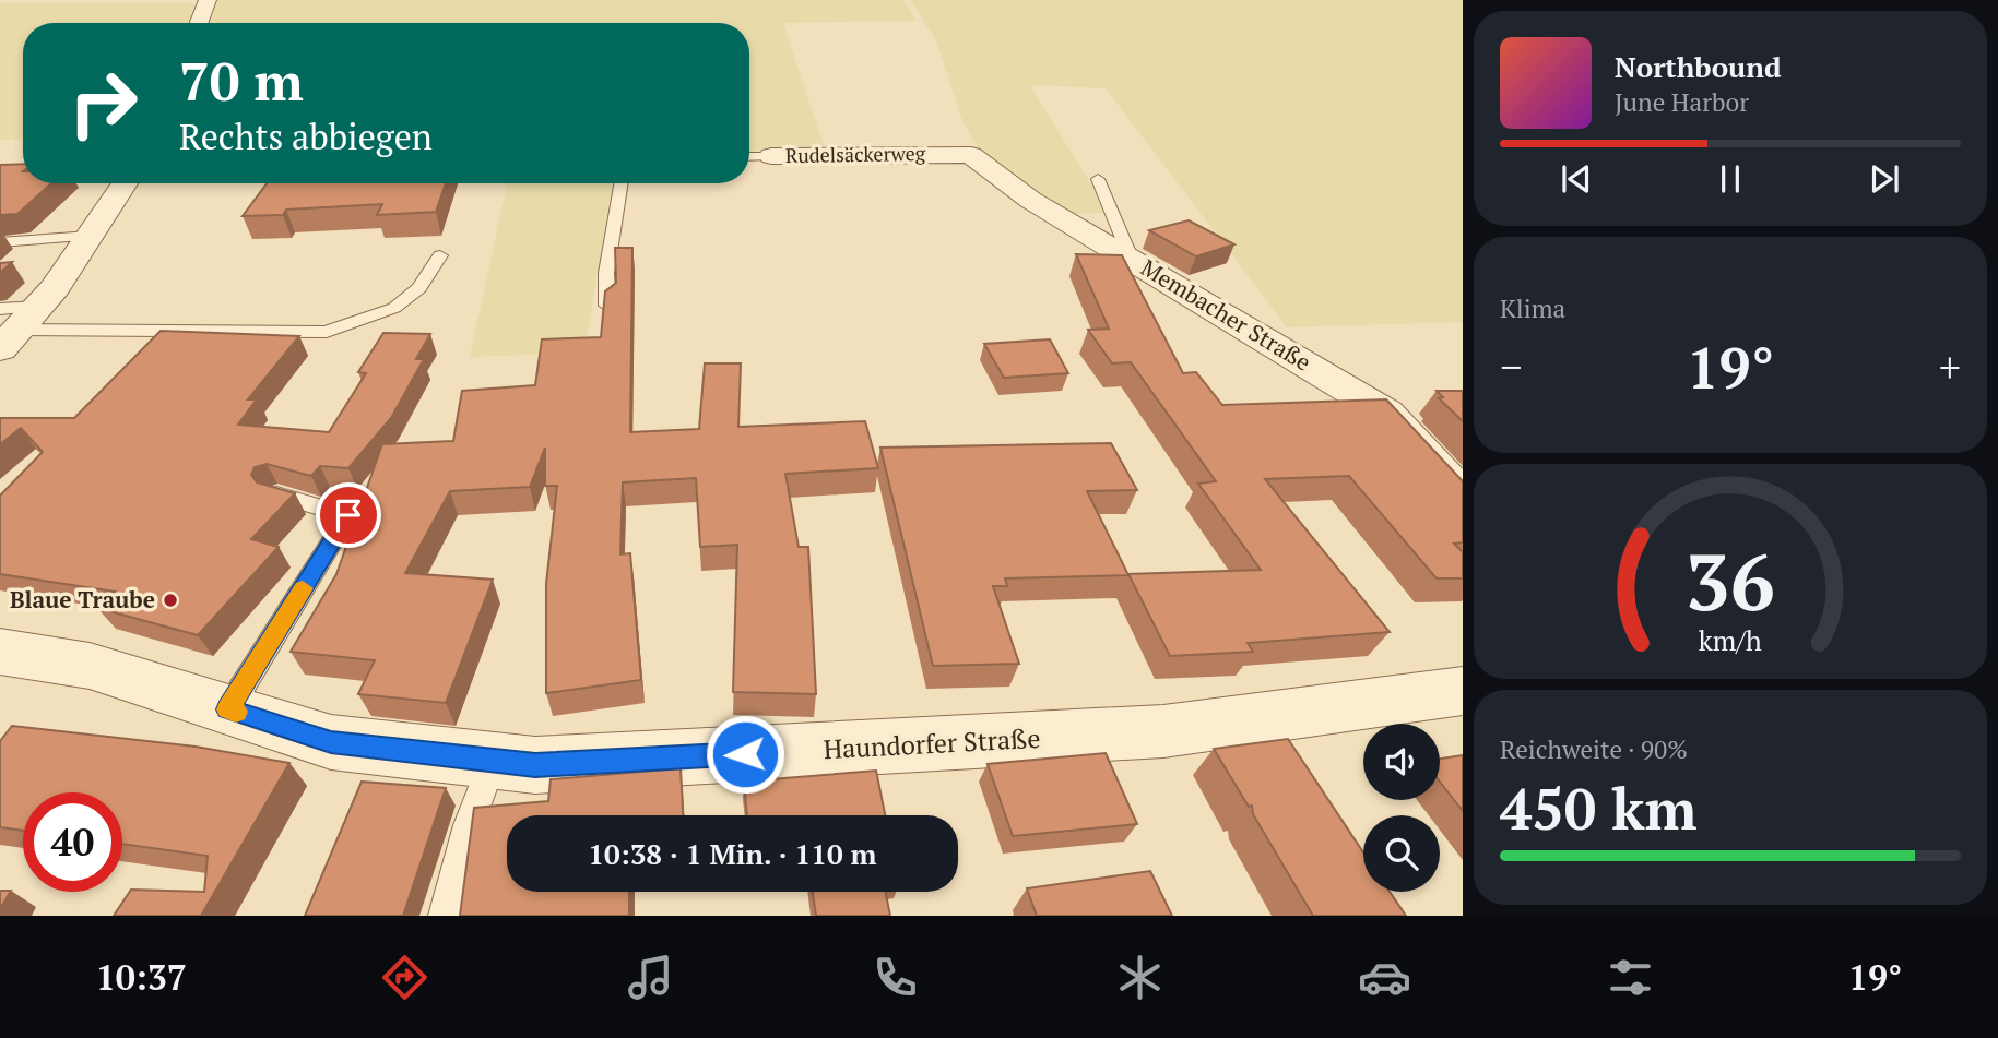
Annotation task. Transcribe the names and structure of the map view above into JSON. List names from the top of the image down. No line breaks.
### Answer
{"streets":{"street":["Rudelsäckerweg","Membacher Straße","Haundorfer Straße"]},"crossings":[["Rudelsäckerweg","Membacher Straße"]],"places":["Blaue Traube"],"page":{"turn":["70 m","Rechts abbiegen"],"song":["Northbound","June Harbor"],"tile":["Klima",["Reichweite · 90%","450 km"]],"heat":["−","19°","+"],"limit":"40","trip":"10:38 · 1 Min. · 110 m","tabs":["10:37","19°"],"gauge":["36","km/h"]}}
